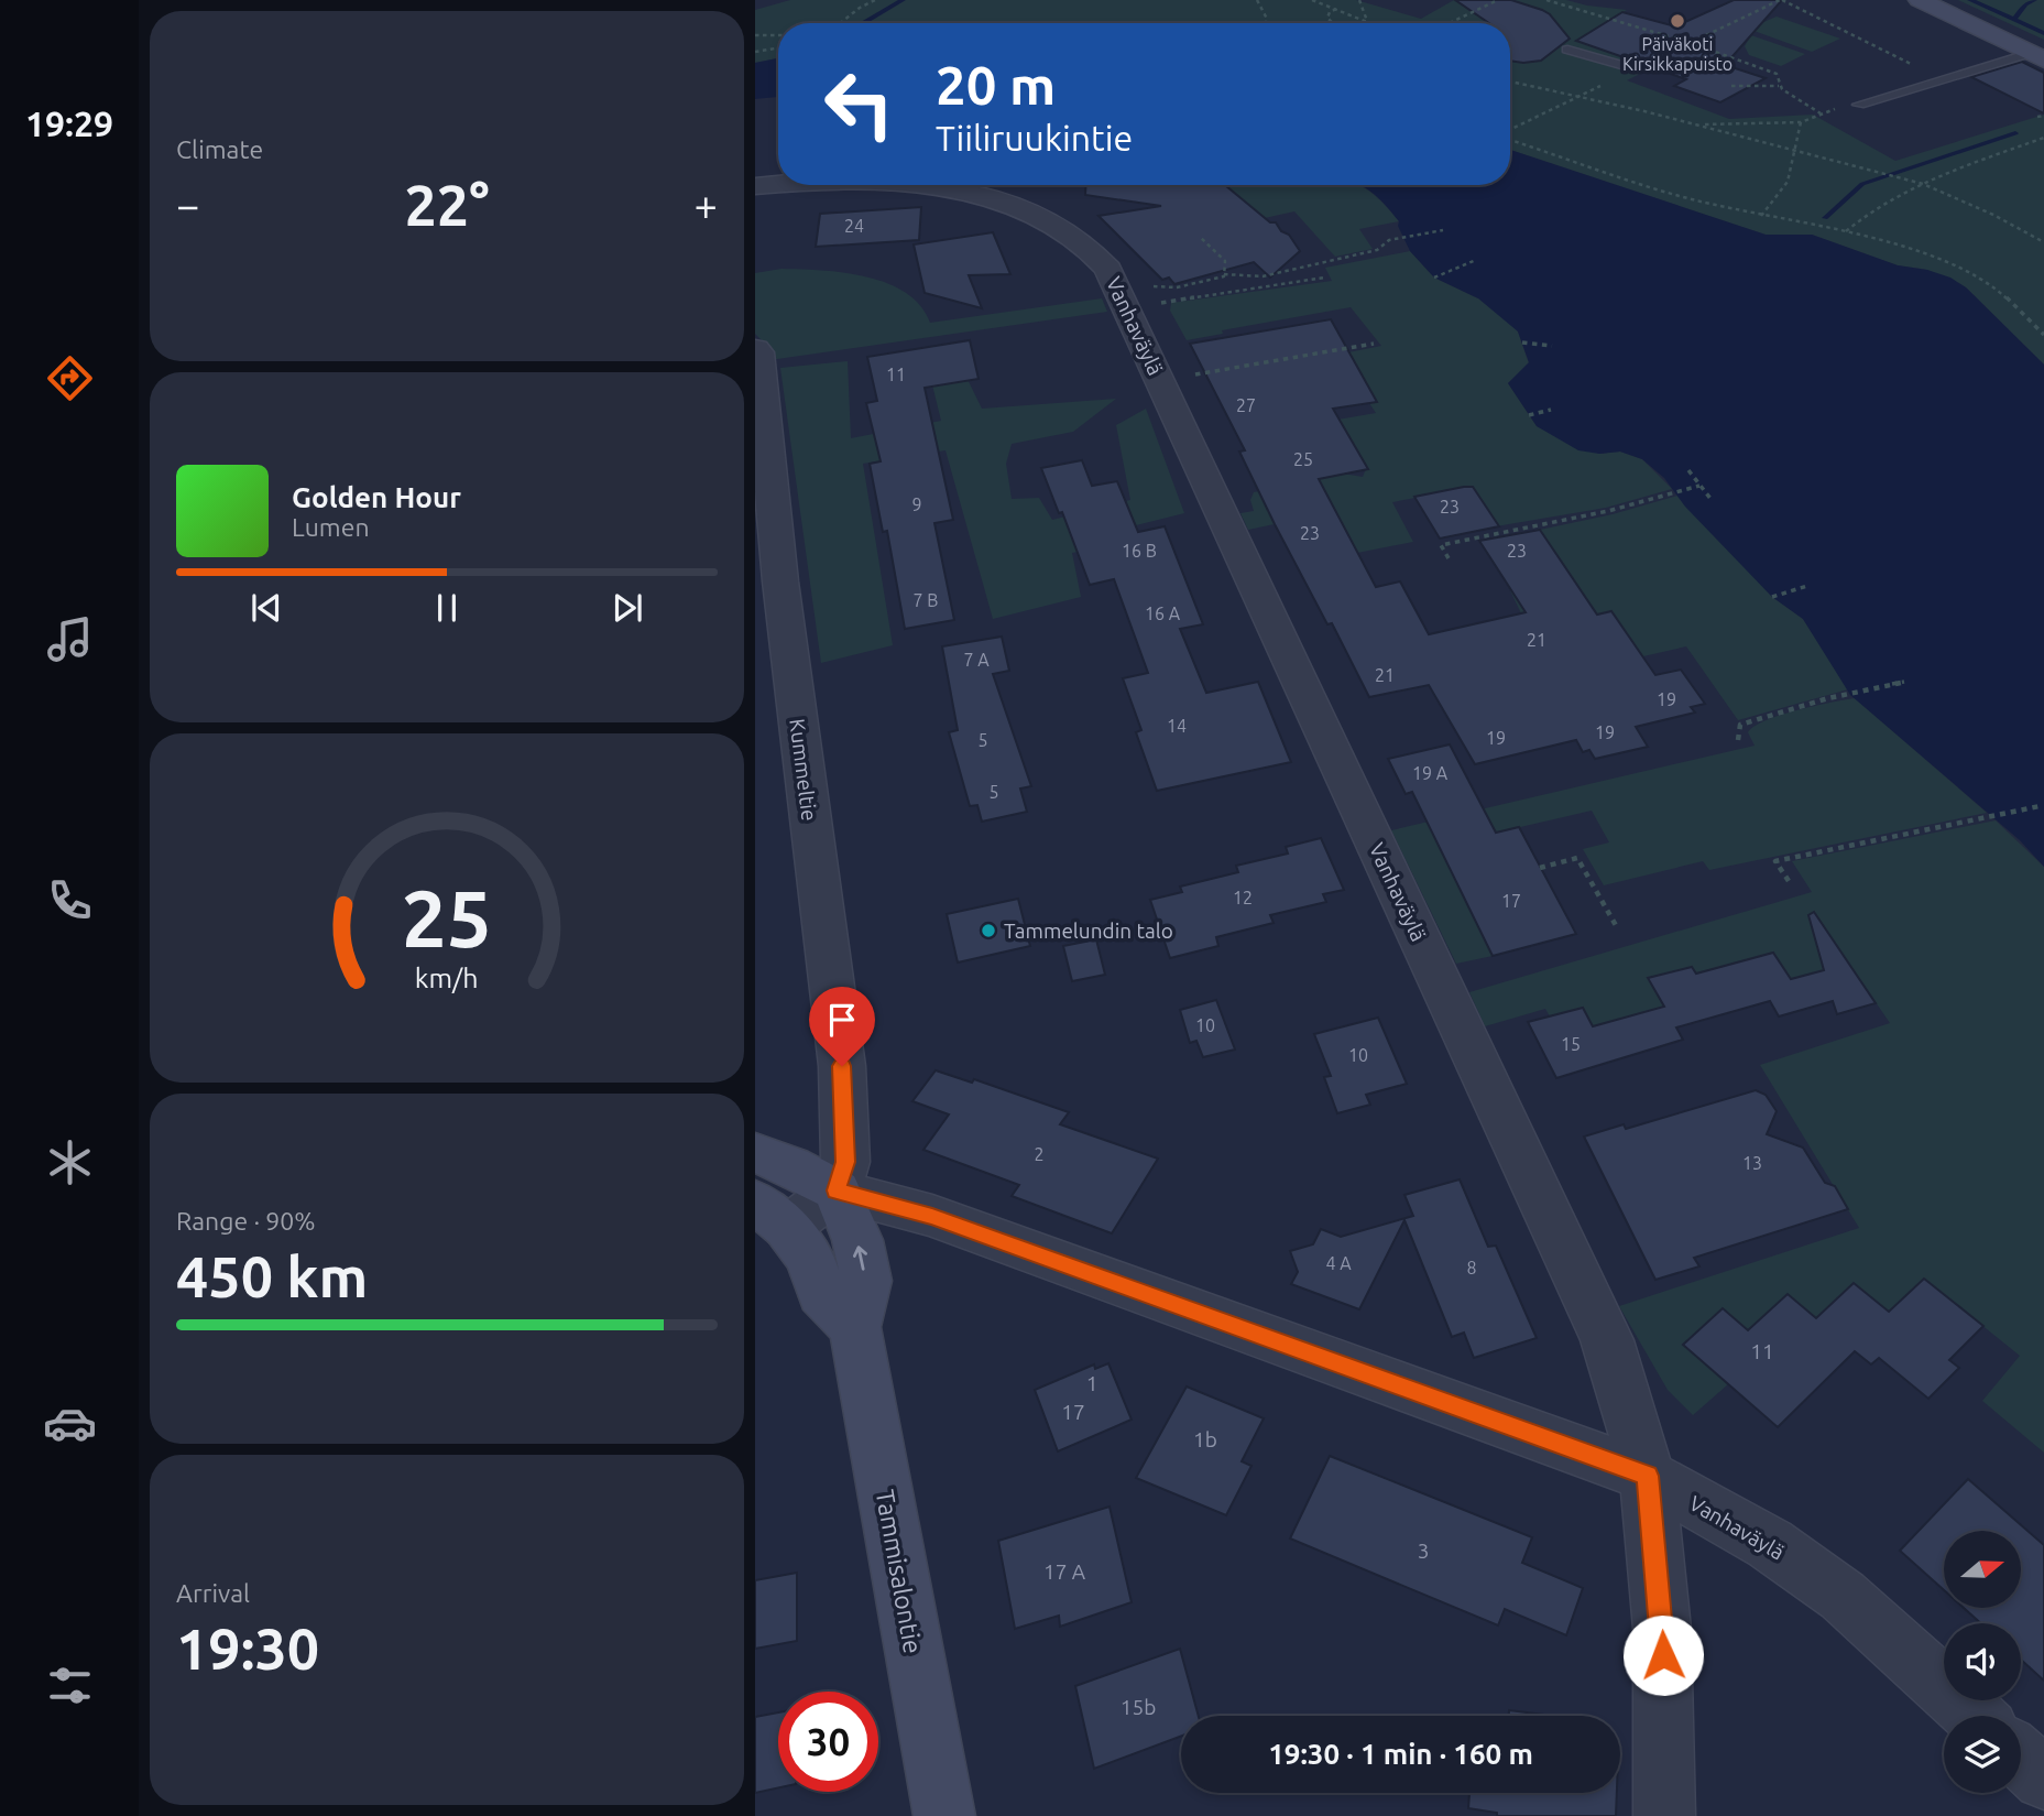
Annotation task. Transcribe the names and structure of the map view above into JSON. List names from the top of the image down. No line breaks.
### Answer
{"streets":{"street":["Vanhaväylä","Kummeltie","Tammisalontie"]},"crossings":[["Kummeltie","Tammisalontie"]],"places":["Päiväkoti Kirsikkapuisto","Tammelundin talo"],"house_numbers":["24","11","27","25","9","23","23","16 B","23","7 B","16 A","21","7 A","21","19","14","19","19","5","19 A","5","12","17","10","15","10","2","13","4 A","8","11","1","17","1b","3","17 A","15b"],"north":"right","page":{"tabs":"19:29","tile":["Climate",["Range · 90%","450 km"],["Arrival","19:30"]],"turn":["20 m","Tiiliruukintie"],"heat":["−","22°","+"],"song":["Golden Hour","Lumen"],"limit":"30","trip":"19:30 · 1 min · 160 m","gauge":["25","km/h"]}}
